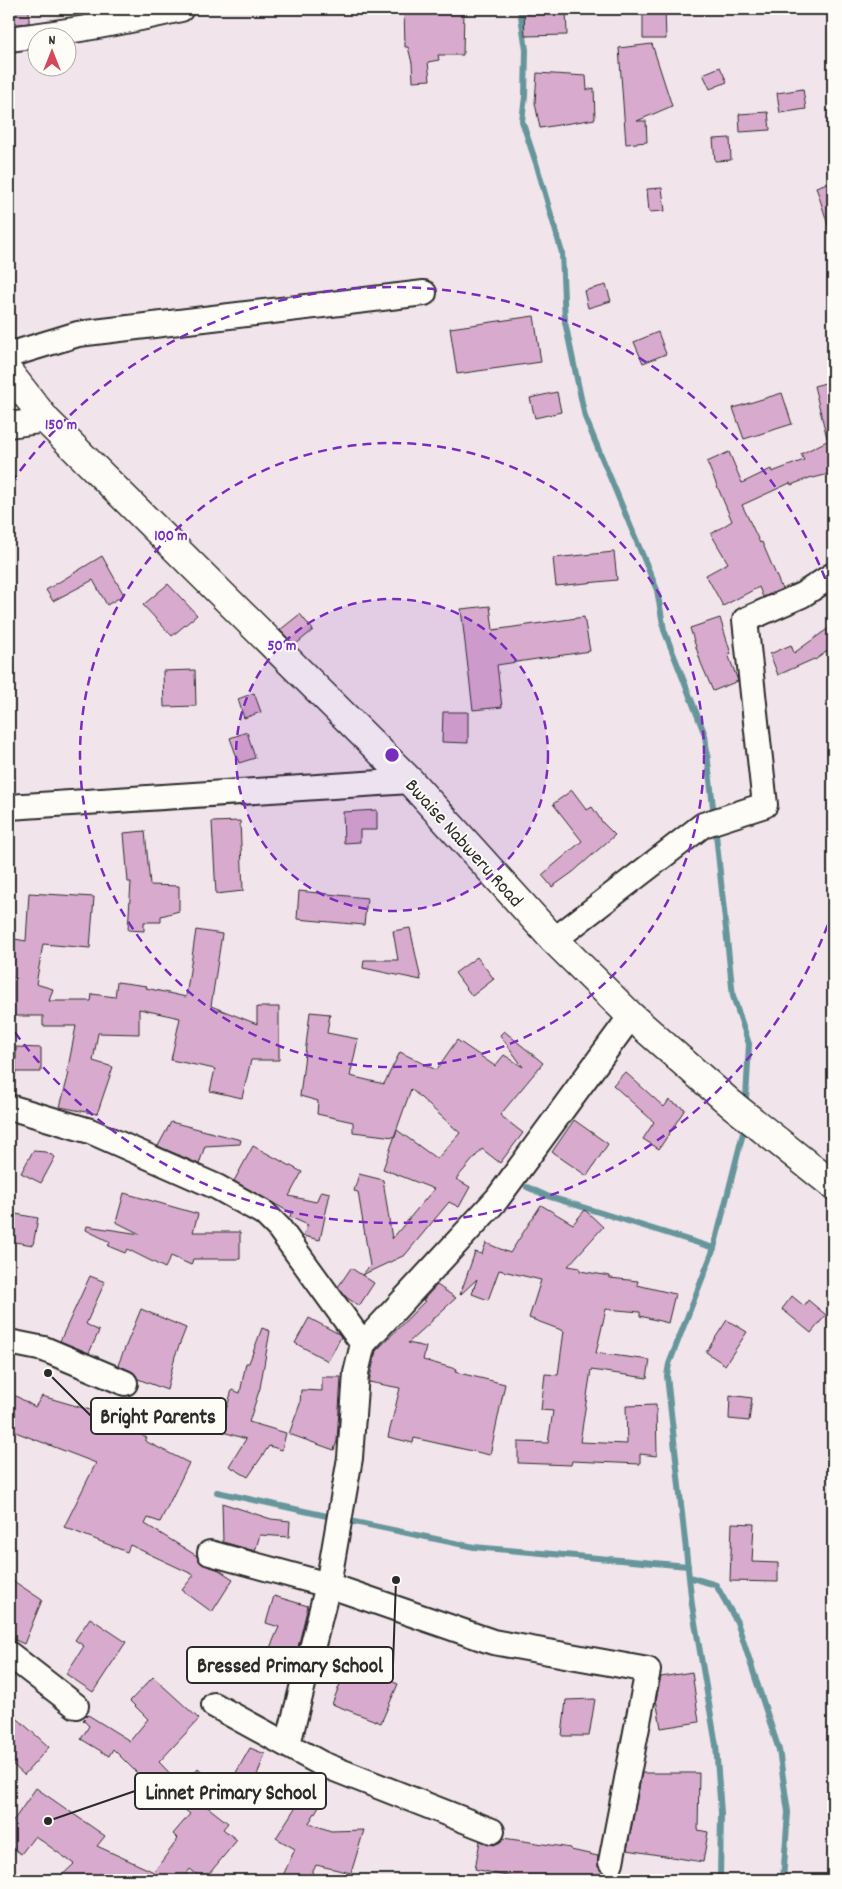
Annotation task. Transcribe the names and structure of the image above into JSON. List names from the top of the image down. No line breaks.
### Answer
{"streets":{"main road":["Bwaise Nabweru Road"]},"places":["Bright Parents","Bressed Primary School","Linnet Primary School"],"north":"top","rings":["150 m","100 m","50 m"]}
